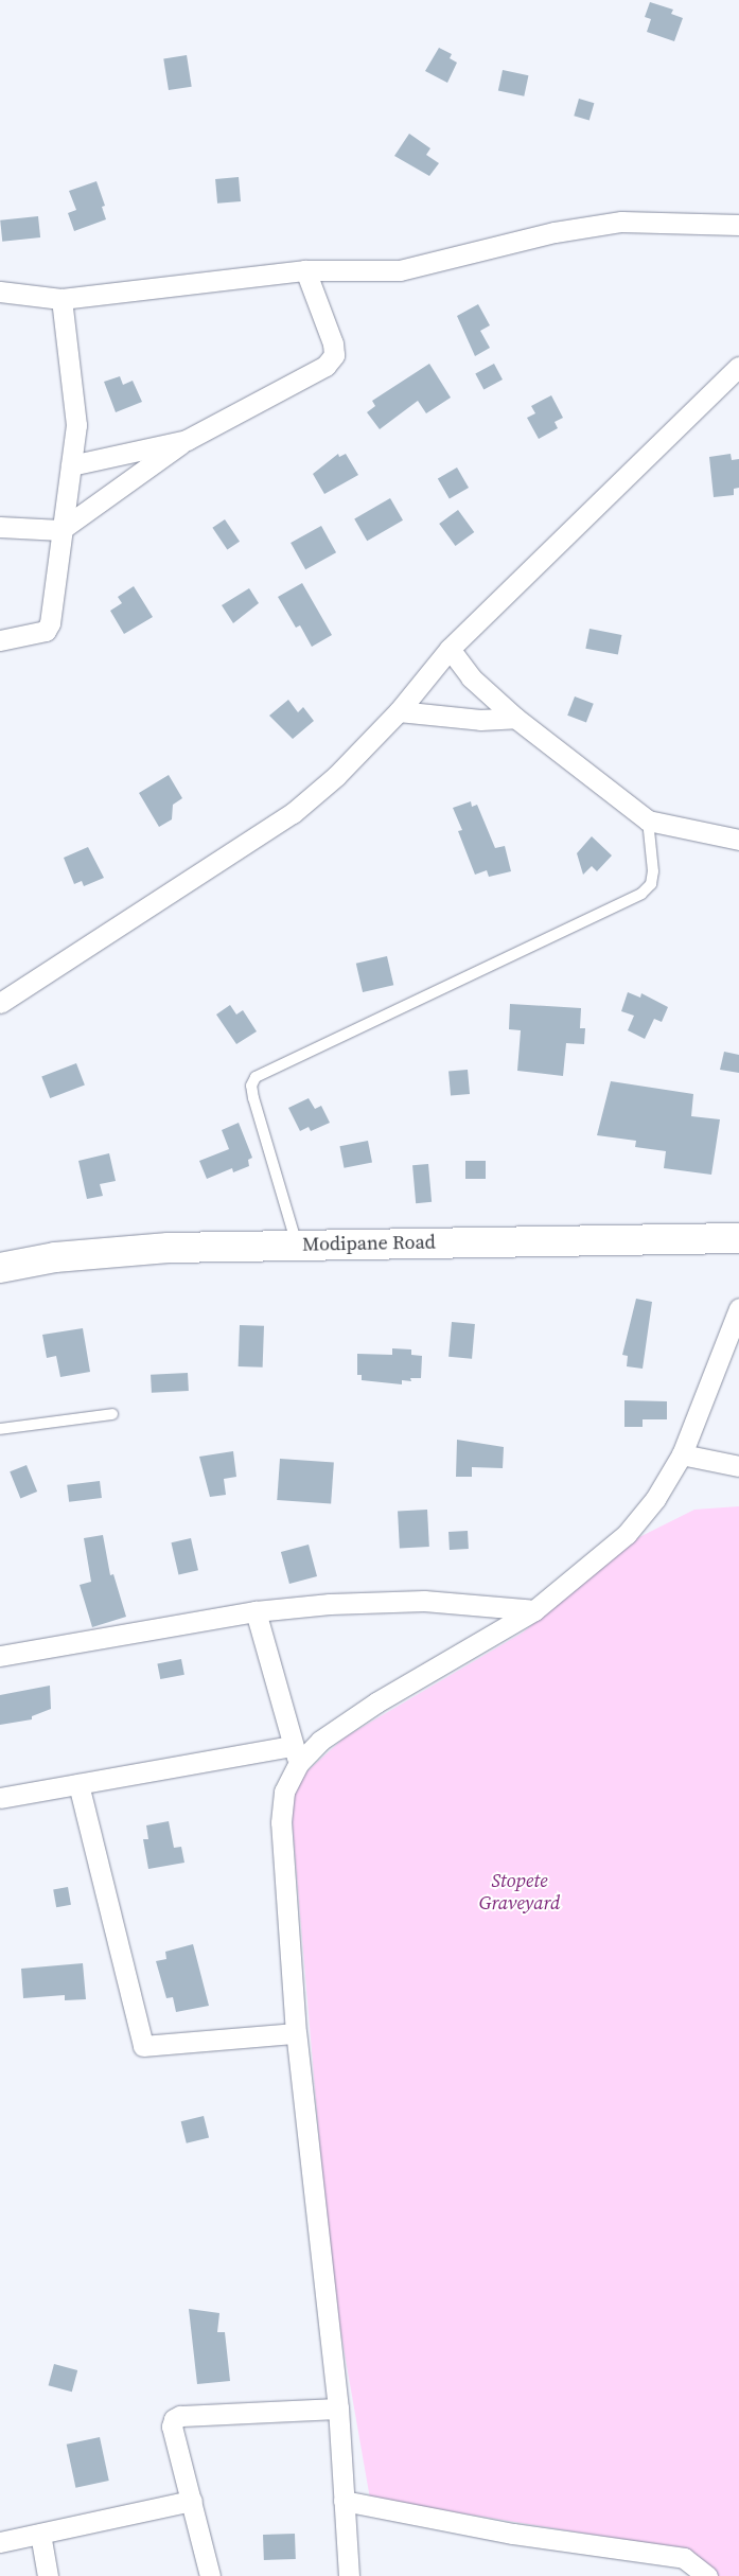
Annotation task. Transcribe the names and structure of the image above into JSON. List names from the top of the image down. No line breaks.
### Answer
{"streets":{"main road":["Modipane Road"]},"parks":["Stopete Graveyard"]}
